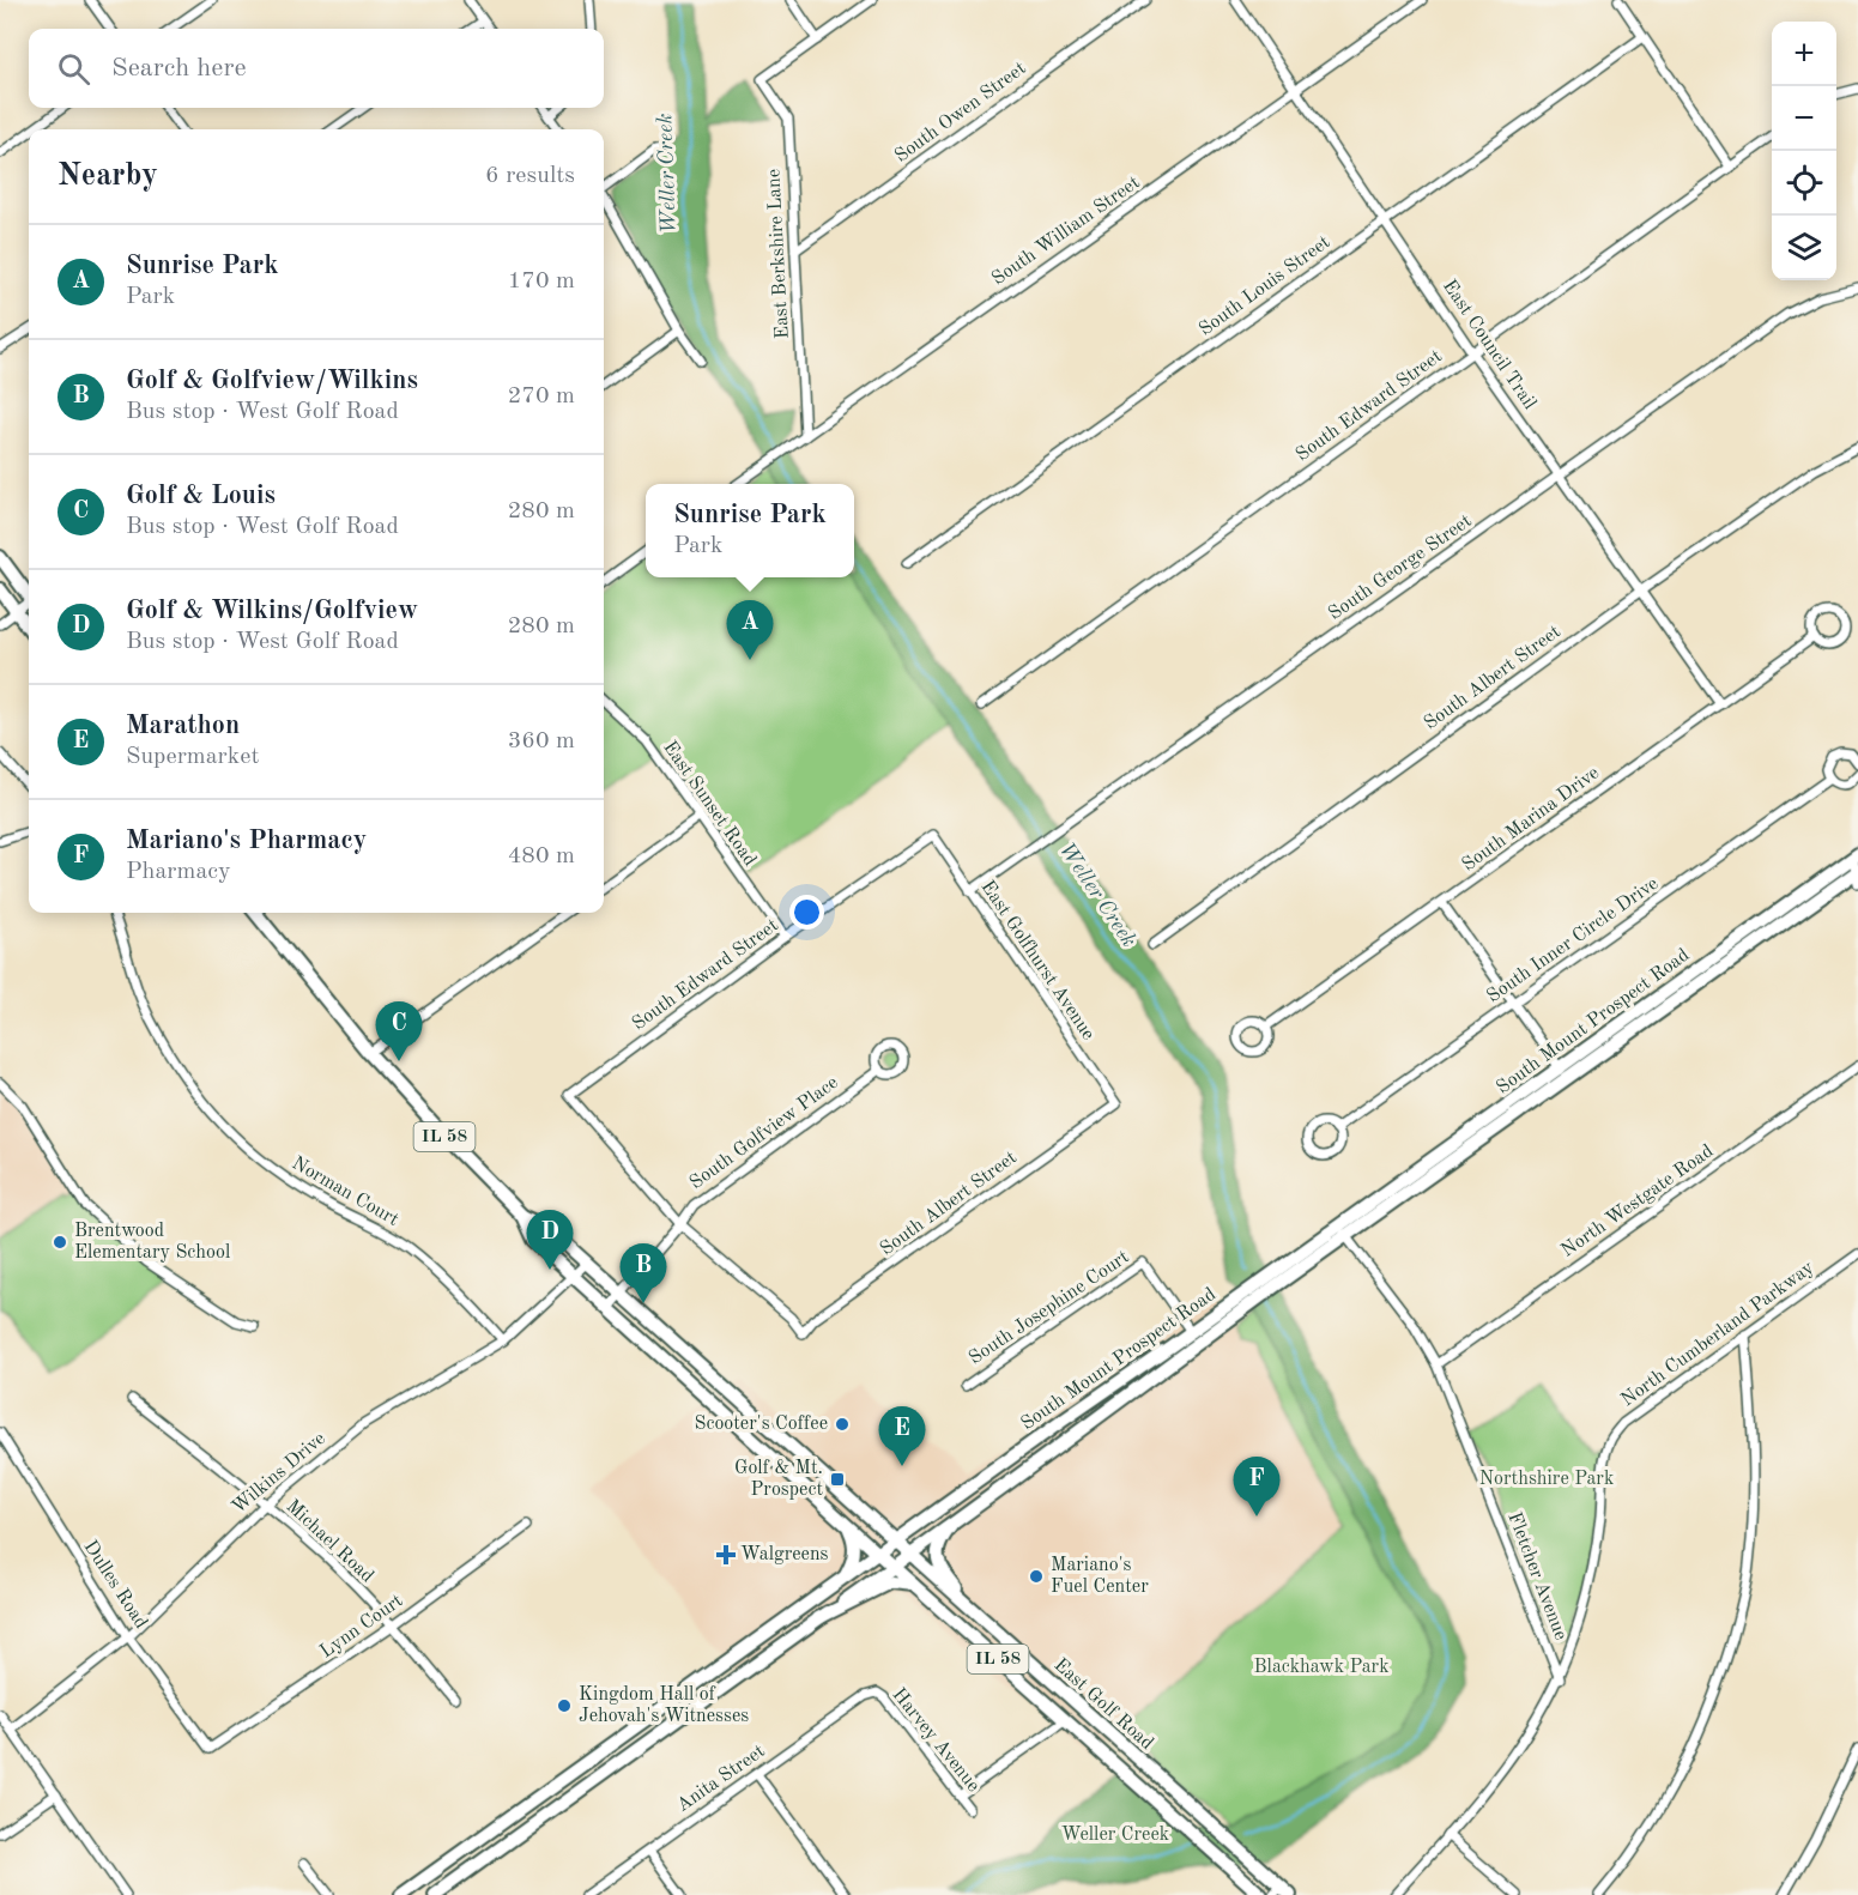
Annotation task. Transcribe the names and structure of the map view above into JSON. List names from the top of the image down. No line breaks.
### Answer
{"streets":{"main road":["South Mount Prospect Road","IL 58","East Golf Road"],"street":["South Owen Street","South William Street","East Berkshire Lane","South Louis Street","East Council Trail","South Edward Street","South George Street","South Albert Street","East Sunset Road","South Marina Drive","South Inner Circle Drive","East Golfhurst Avenue","South Golfview Place","Norman Court","North Westgate Road","South Josephine Court","North Cumberland Parkway","Wilkins Drive","Michael Road","Fletcher Avenue","Dulles Road","Lynn Court","Harvey Avenue","Anita Street"]},"crossings":[["South Owen Street","East Berkshire Lane"],["South William Street","East Berkshire Lane"],["South William Street","East Council Trail"],["South Louis Street","East Council Trail"],["East Council Trail","South Edward Street"],["East Council Trail","South George Street"],["East Council Trail","South Albert Street"],["East Council Trail","South Marina Drive"],["South Edward Street","South Albert Street"],["South Edward Street","East Sunset Road"],["South Edward Street","East Golfhurst Avenue"],["South Edward Street","South Golfview Place"],["South George Street","East Golfhurst Avenue"],["South Albert Street","East Golfhurst Avenue"],["South Albert Street","South Golfview Place"],["South Mount Prospect Road","IL 58"],["South Mount Prospect Road","South Josephine Court"],["South Mount Prospect Road","Fletcher Avenue"],["South Mount Prospect Road","East Golf Road"],["South Golfview Place","IL 58"],["IL 58","Wilkins Drive"],["IL 58","East Golf Road"],["Norman Court","Wilkins Drive"],["North Westgate Road","Fletcher Avenue"],["North Cumberland Parkway","Fletcher Avenue"],["Wilkins Drive","Michael Road"],["Wilkins Drive","Dulles Road"],["Michael Road","Lynn Court"],["Dulles Road","Lynn Court"],["Harvey Avenue","Anita Street"]],"water":["Weller Creek"],"parks":["Northshire Park","Blackhawk Park","Weller Creek"],"places":{"other":["Brentwood Elementary School","Scooter's Coffee","Mariano's Fuel Center","Kingdom Hall of Jehovah's Witnesses"],"transit":["Golf & Mt. Prospect"],"health":["Walgreens"]},"page":{"map_buttons":["+","−"],"search":"Search here","heading":["Nearby","6 results"],"list":[{"mark":"A","name":"Sunrise Park","note":"Park","value":"170 m"},{"mark":"B","name":"Golf & Golfview/Wilkins","note":"Bus stop · West Golf Road","value":"270 m"},{"mark":"C","name":"Golf & Louis","note":"Bus stop · West Golf Road","value":"280 m"},{"mark":"D","name":"Golf & Wilkins/Golfview","note":"Bus stop · West Golf Road","value":"280 m"},{"mark":"E","name":"Marathon","note":"Supermarket","value":"360 m"},{"mark":"F","name":"Mariano's Pharmacy","note":"Pharmacy","value":"480 m"}],"popup":["Sunrise Park","Park"],"pins":["A","C","D","B","E","F"]}}
